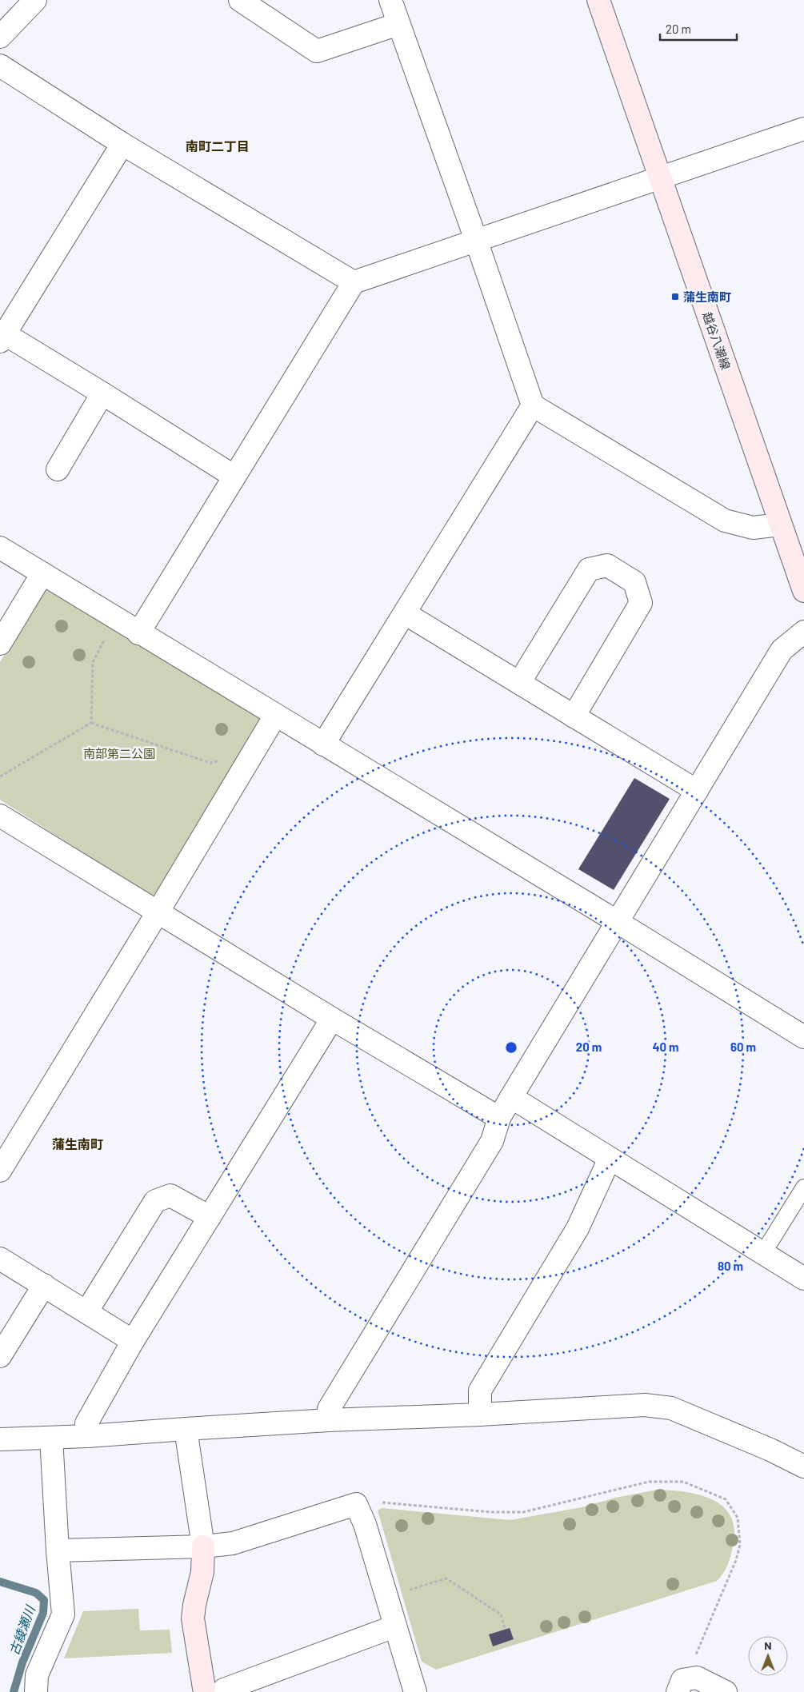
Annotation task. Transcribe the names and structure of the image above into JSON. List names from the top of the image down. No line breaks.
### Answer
{"streets":{"main road":["越谷八潮線"]},"districts":["南町二丁目","蒲生南町"],"water":["古綾瀬川"],"parks":["南部第二公園"],"places":{"transit":["蒲生南町"]},"scale_bar":"20 m","north":"top","rings":["20 m","40 m","60 m","80 m"]}
